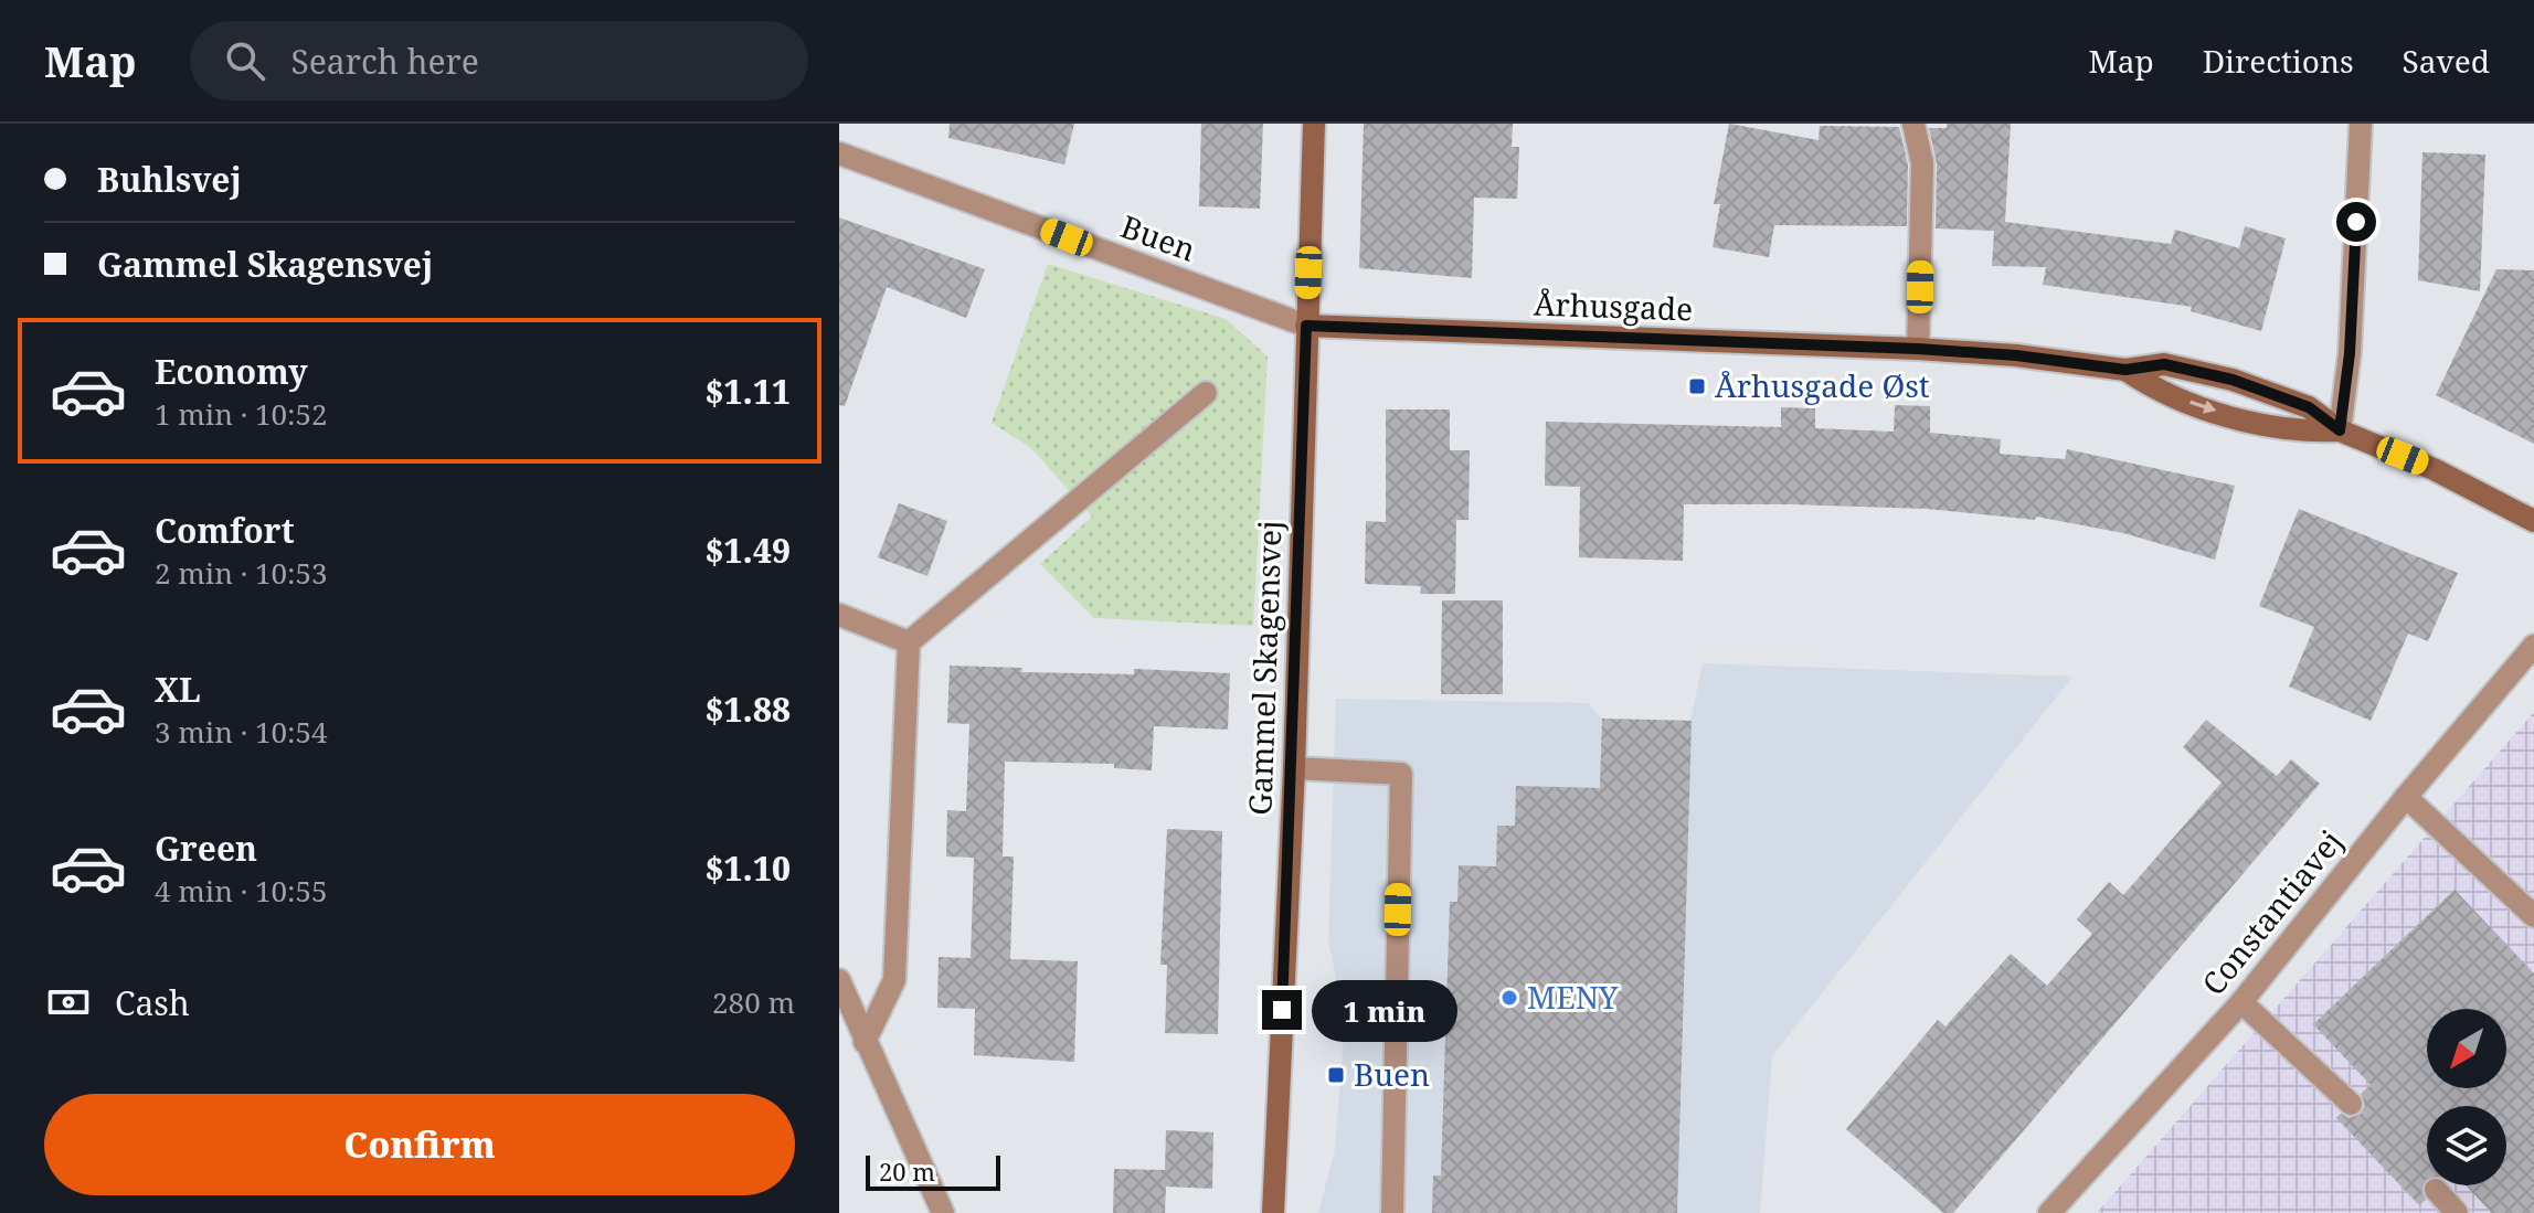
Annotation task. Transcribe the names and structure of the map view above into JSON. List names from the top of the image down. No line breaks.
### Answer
{"streets":{"street":["Buen","Århusgade","Gammel Skagensvej","Constantiavej"]},"crossings":[["Buen","Århusgade"],["Buen","Gammel Skagensvej"],["Århusgade","Gammel Skagensvej"]],"places":{"transit":["Århusgade Øst","Buen"],"other":["MENY"]},"scale_bar":"20 m","north":"bottom left","page":{"header":"Map","search":"Search here","nav":["Map","Directions","Saved"],"banner":["Buhlsvej","Gammel Skagensvej"],"list":[{"name":"Economy","note":"1 min · 10:52","value":"$1.11"},{"name":"Comfort","note":"2 min · 10:53","value":"$1.49"},{"name":"XL","note":"3 min · 10:54","value":"$1.88"},{"name":"Green","note":"4 min · 10:55","value":"$1.10"}],"pay":["Cash","280 m"],"bubble":"1 min","buttons":"Confirm","scale":"20 m"}}
